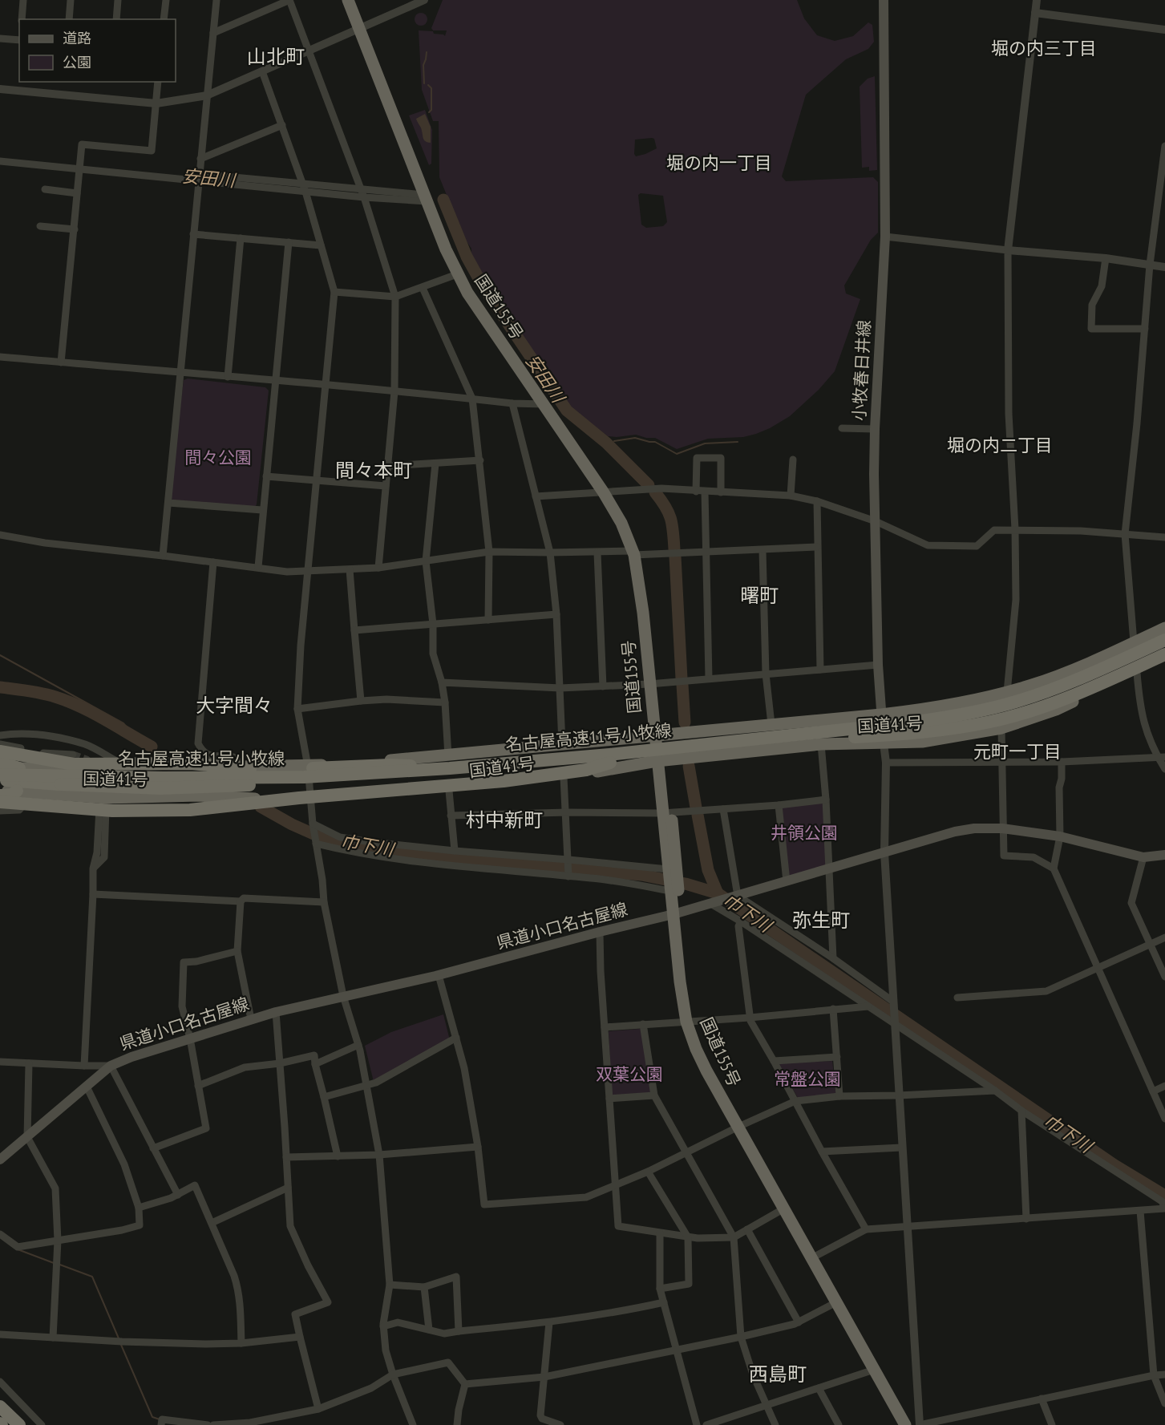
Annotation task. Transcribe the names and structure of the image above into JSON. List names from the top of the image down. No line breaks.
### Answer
{"streets":{"highway":["国道155号","国道41号","名古屋高速11号小牧線"],"main road":["小牧春日井線","県道小口名古屋線"]},"crossings":[["国道155号","国道41号"],["国道155号","県道小口名古屋線"],["小牧春日井線","国道41号"],["国道41号","名古屋高速11号小牧線"]],"districts":["堀の内三丁目","山北町","堀の内一丁目","堀の内二丁目","間々本町","曙町","大字間々","元町一丁目","村中新町","弥生町","西島町"],"water":["安田川","巾下川"],"parks":["間々公園","井領公園","双葉公園","常盤公園"],"legend":["道路","公園"]}
